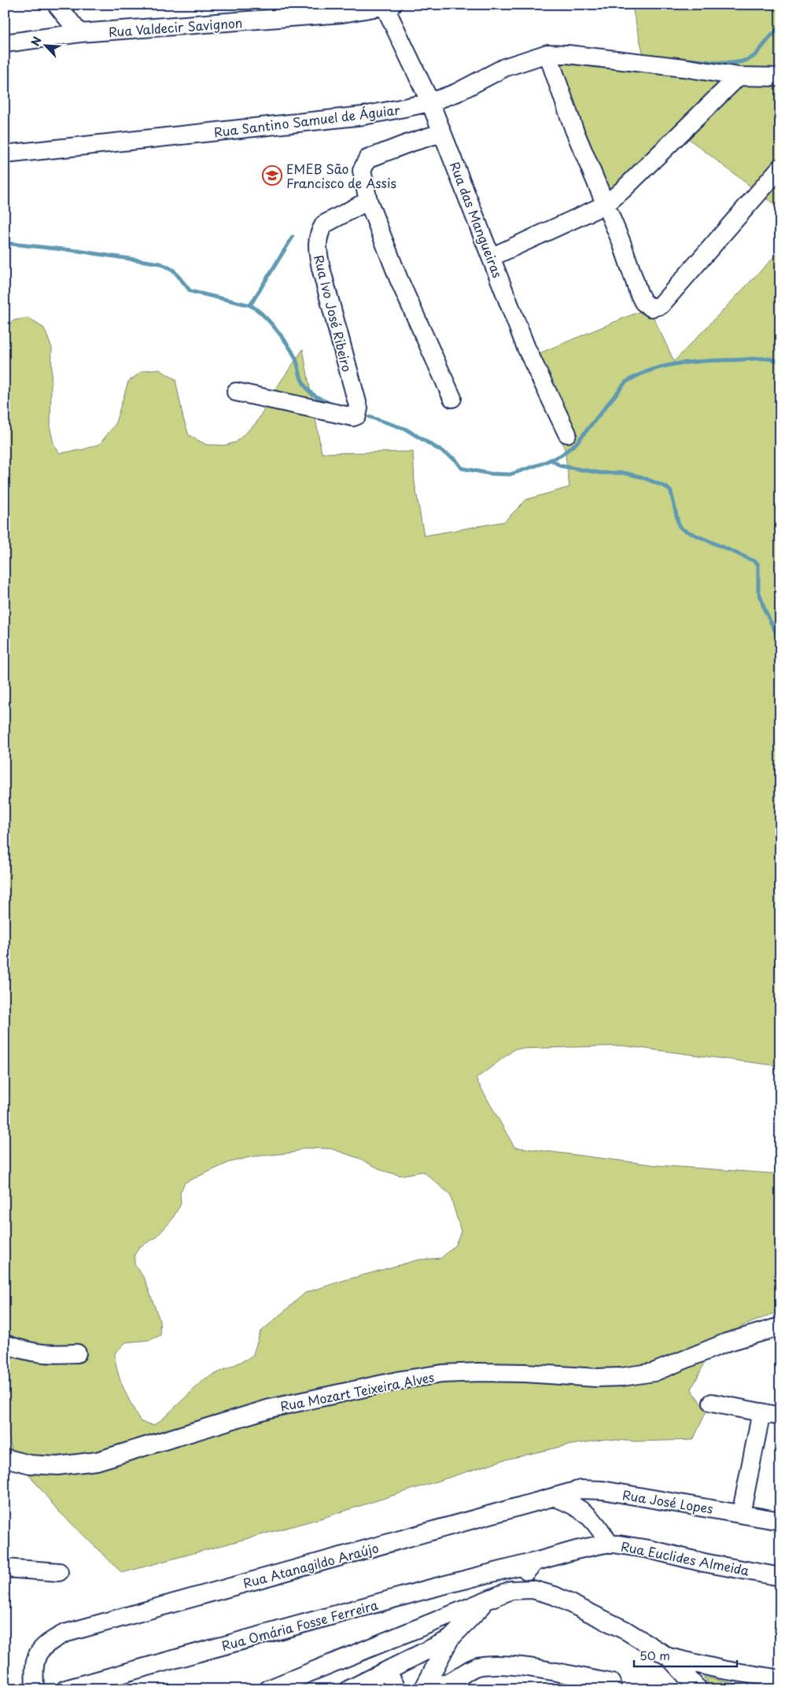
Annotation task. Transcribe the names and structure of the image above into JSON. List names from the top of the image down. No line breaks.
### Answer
{"streets":{"street":["Rua Valdecir Savignon","Rua Santino Samuel de Águiar","Rua das Mangueiras","Rua Ivo José Ribeiro","Rua Mozart Teixeira Alves","Rua José Lopes","Rua Euclides Almeida","Rua Atanagildo Araújo","Rua Omária Fosse Ferreira"]},"crossings":[["Rua Valdecir Savignon","Rua das Mangueiras"],["Rua Santino Samuel de Águiar","Rua das Mangueiras"],["Rua José Lopes","Rua Atanagildo Araújo"],["Rua Euclides Almeida","Rua Omária Fosse Ferreira"]],"places":{"school or university":["EMEB São Francisco de Assis"]},"scale_bar":"50 m","north":"top left"}
